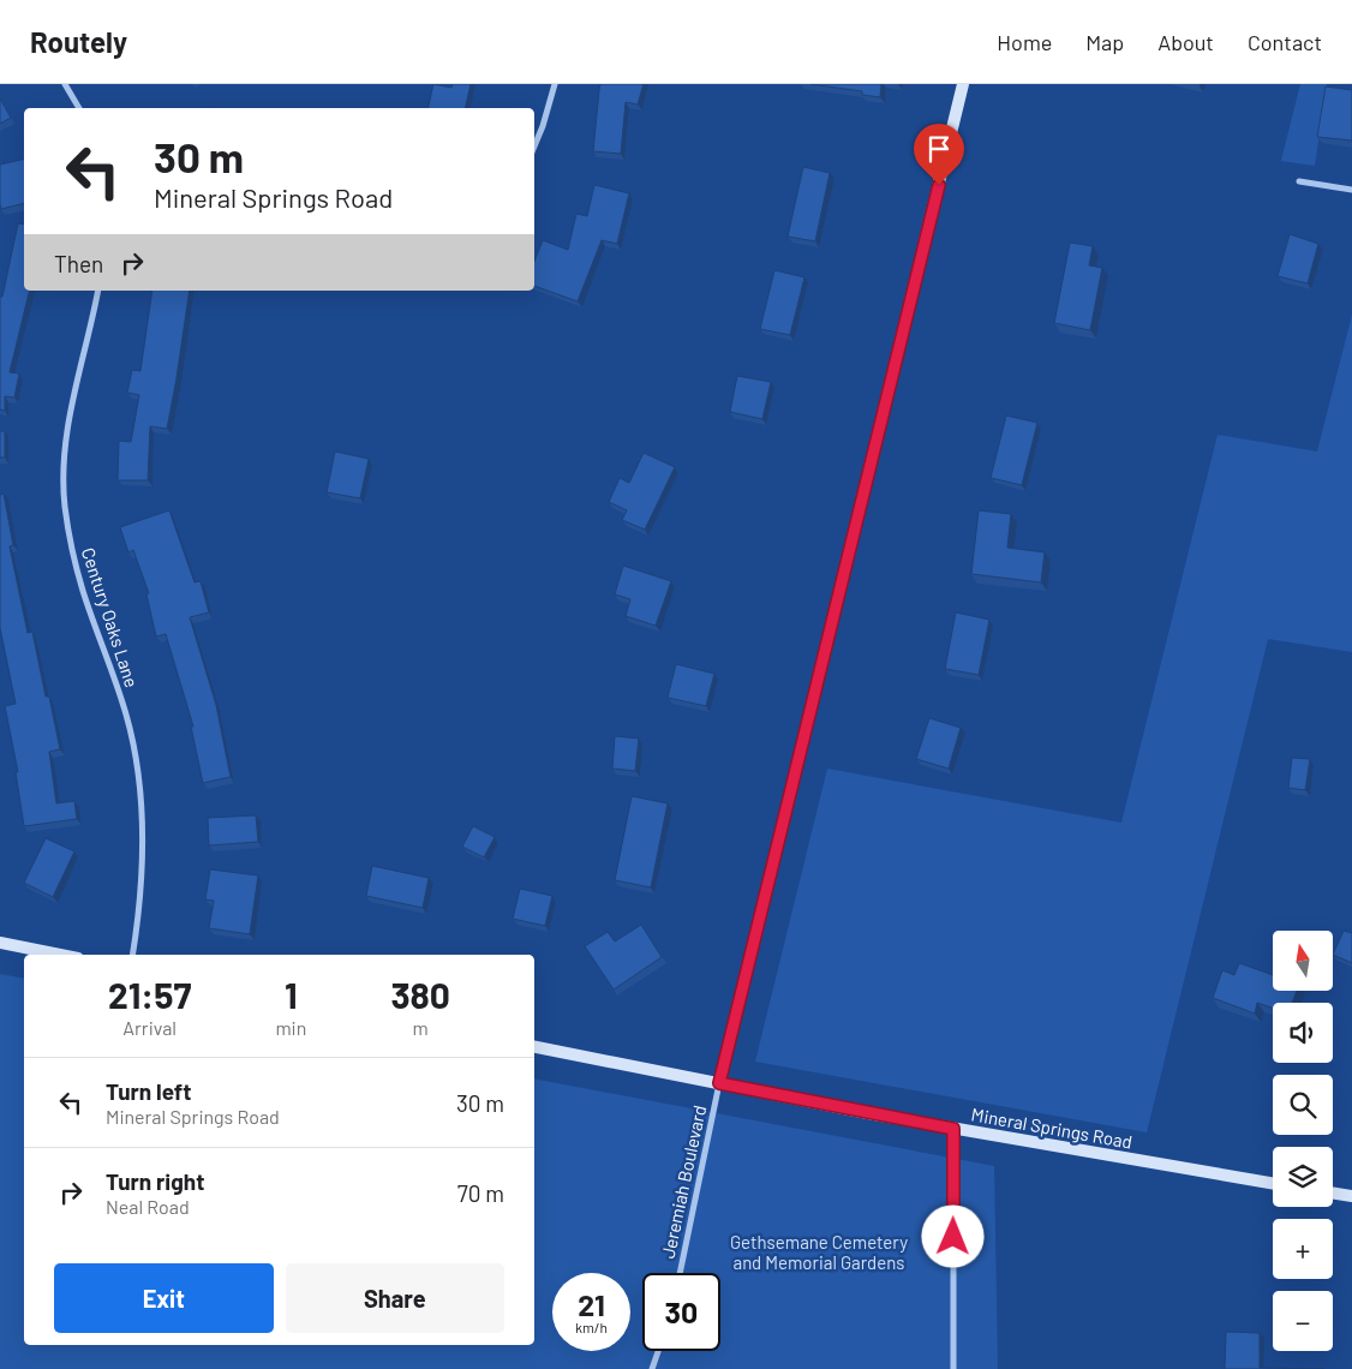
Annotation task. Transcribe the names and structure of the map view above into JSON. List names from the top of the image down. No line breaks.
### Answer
{"streets":{"street":["Century Oaks Lane","Mineral Springs Road","Jeremiah Boulevard"]},"crossings":[["Mineral Springs Road","Jeremiah Boulevard"]],"parks":["Gethsemane Cemetery and Memorial Gardens"],"north":"top","page":{"header":"Routely","nav":["Home","Map","About","Contact"],"turn":["30 m","Mineral Springs Road"],"then":"Then","map_buttons":["+","−"],"eta":["21:57","Arrival","1","min","380","m"],"list":[{"name":"Turn left","note":"Mineral Springs Road","value":"30 m"},{"name":"Turn right","note":"Neal Road","value":"70 m"}],"buttons":["Exit","Share"],"speed":"21 km/h","limit":"30"}}
